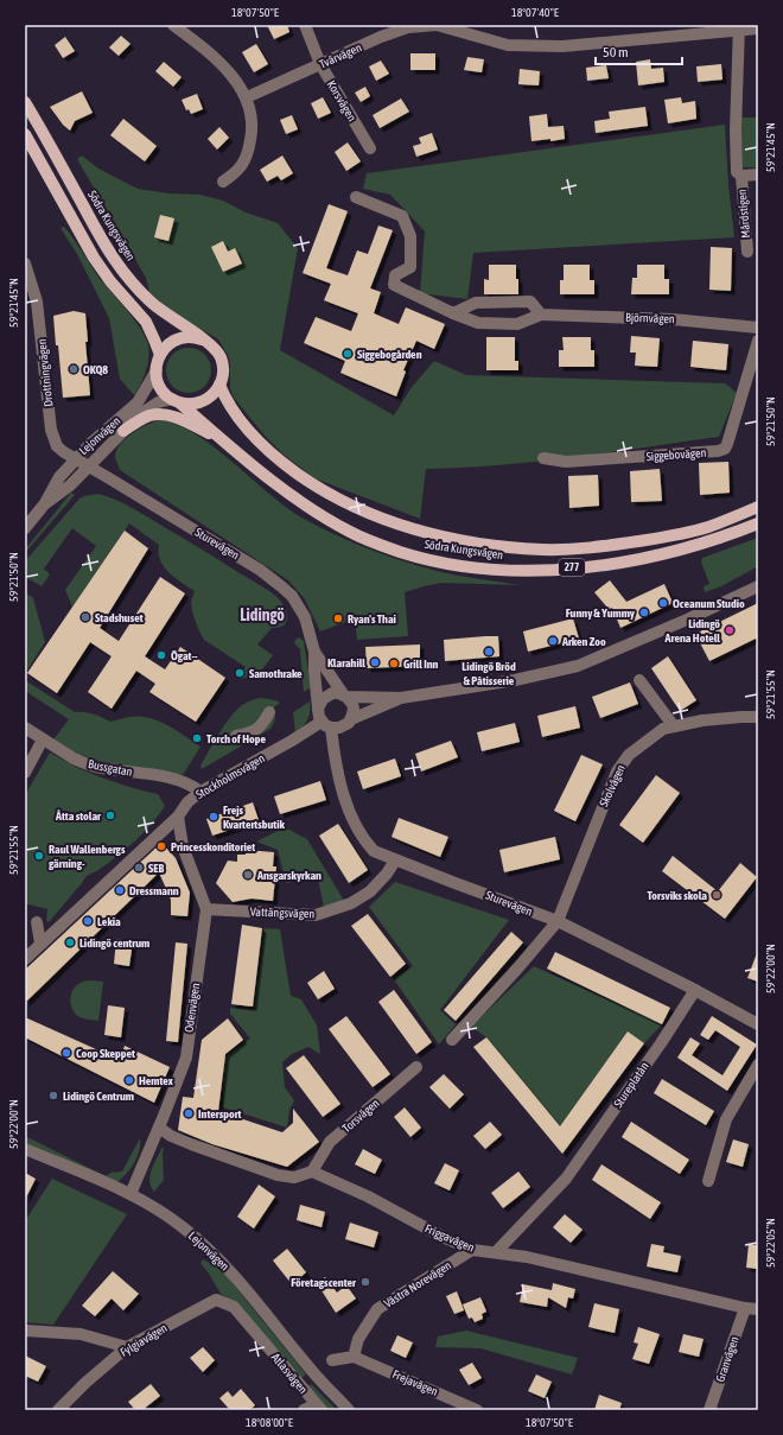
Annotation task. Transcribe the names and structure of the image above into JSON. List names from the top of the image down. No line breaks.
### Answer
{"streets":{"main road":["Södra Kungsvägen","277"],"street":["Tvärvägen","Korsvägen","Mårdstigen","Björnvägen","Drottningvägen","Lejonvägen","Siggebovägen","Sturevägen","Bussgatan","Stockholmsvägen","Skolvägen","Vattängsvägen","Odenvägen","Stureplatån","Torsvägen","Friggavägen","Västra Norevägen","Fylgiavägen","Granvägen","Atlasvägen","Frejavägen"]},"crossings":[["Tvärvägen","Korsvägen"],["Södra Kungsvägen","Lejonvägen"],["Drottningvägen","Lejonvägen"],["Drottningvägen","Sturevägen"],["Lejonvägen","Sturevägen"],["Lejonvägen","Odenvägen"],["Sturevägen","Stockholmsvägen"],["Sturevägen","Skolvägen"],["Sturevägen","Vattängsvägen"],["Sturevägen","Stureplatån"],["Bussgatan","Stockholmsvägen"],["Stockholmsvägen","Odenvägen"],["Vattängsvägen","Odenvägen"],["Stureplatån","Friggavägen"],["Torsvägen","Friggavägen"],["Friggavägen","Västra Norevägen"],["Friggavägen","Granvägen"],["Västra Norevägen","Frejavägen"],["Fylgiavägen","Atlasvägen"]],"districts":["Lidingö"],"places":["Siggebogården","OKQ8","Oceanum Studio","Funny & Yummy","Stadshuset","Ryan's Thai","Lidingö Arena Hotell","Arken Zoo","Lidingö Bröd & Pâtisserie","Ögat--","Klarahill","Grill Inn","Samothrake","Torch of Hope","Åtta stolar","Frejs Kvartertsbutik","Princesskonditoriet","Raul Wallenbergs gärning-","SEB","Ansgarskyrkan","Dressmann","Torsviks skola","Lekia","Lidingö centrum","Coop Skeppet","Hemtex","Lidingö Centrum","Intersport","Företagscenter"],"scale_bar":"50 m","coordinates":["18°07'50\"E","18°07'40\"E","59°21'45\"N","59°21'50\"N","59°21'55\"N","59°22'00\"N","59°22'05\"N","18°08'00\"E"]}
